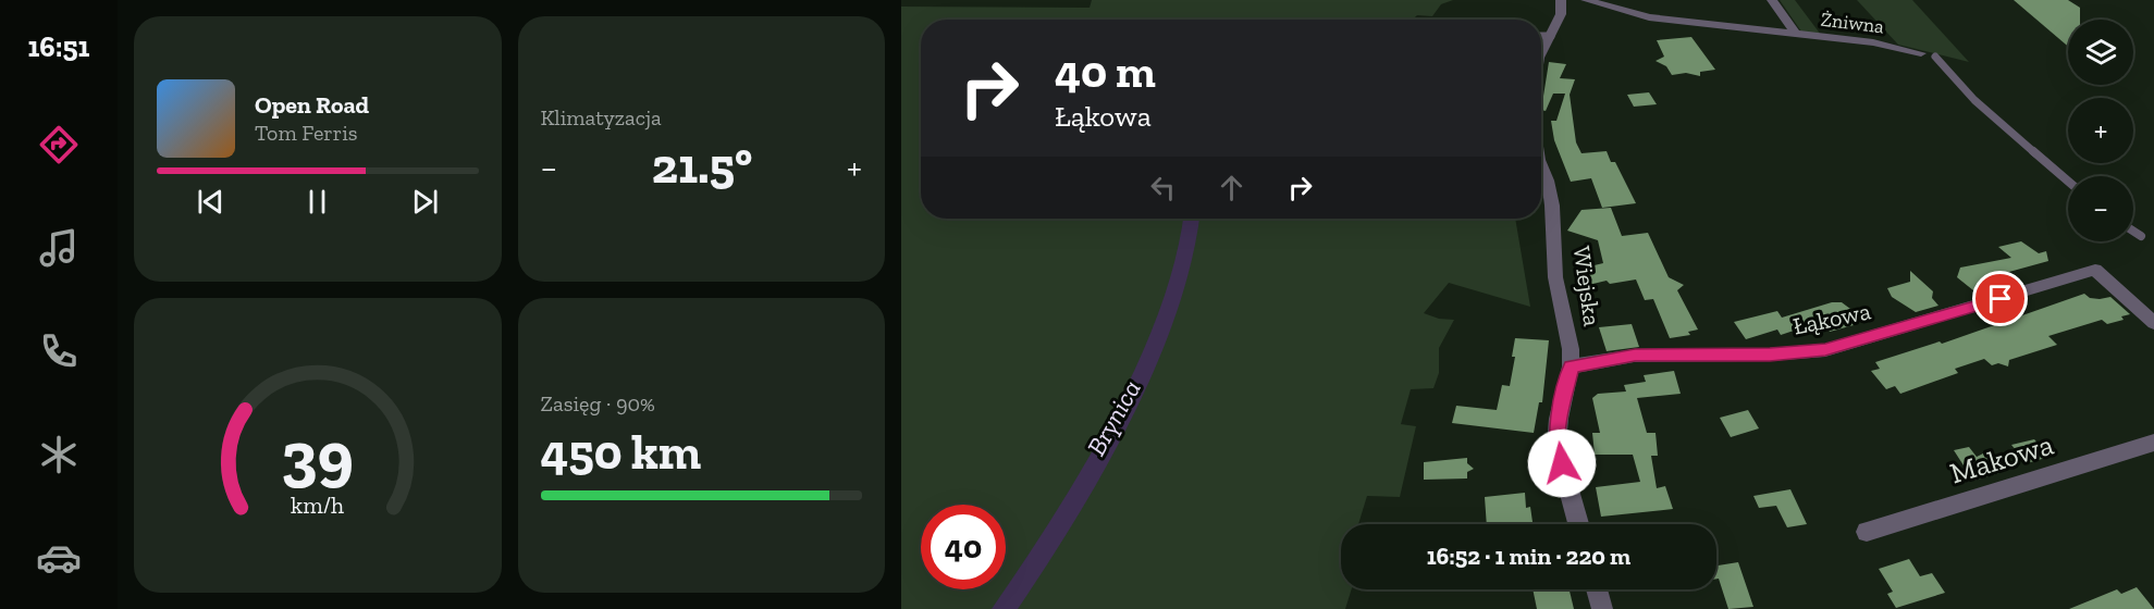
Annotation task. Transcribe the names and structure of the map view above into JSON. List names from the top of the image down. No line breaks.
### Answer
{"streets":{"street":["Żniwna","Wiejska","Łąkowa","Makowa"]},"crossings":[["Wiejska","Łąkowa"]],"water":["Brynica"],"page":{"tabs":"16:51","tile":["Klimatyzacja",["Zasięg · 90%","450 km"]],"map_buttons":["+","−"],"turn":["40 m","Łąkowa"],"song":["Open Road","Tom Ferris"],"heat":["−","21.5°","+"],"limit":"40","trip":"16:52 · 1 min · 220 m","gauge":["39","km/h"]}}
